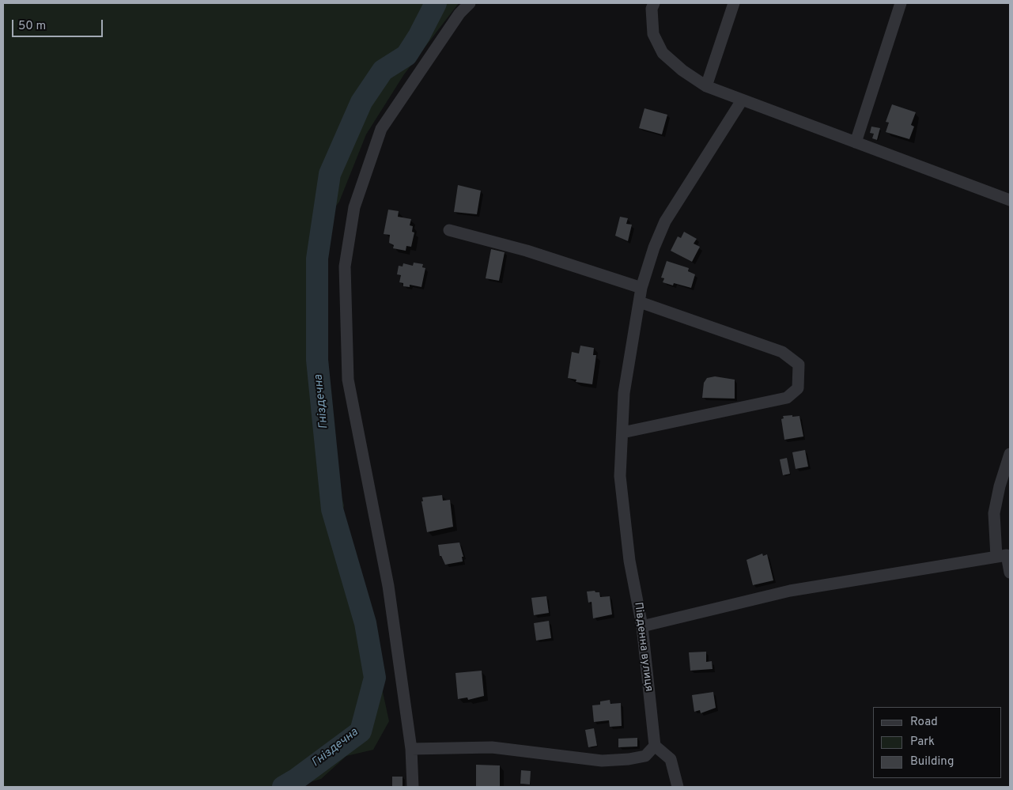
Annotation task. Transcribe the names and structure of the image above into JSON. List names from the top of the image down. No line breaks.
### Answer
{"streets":{"street":["Південна вулиця"]},"water":["Гніздечна"],"legend":["Road","Park","Building"],"scale_bar":"50 m"}
